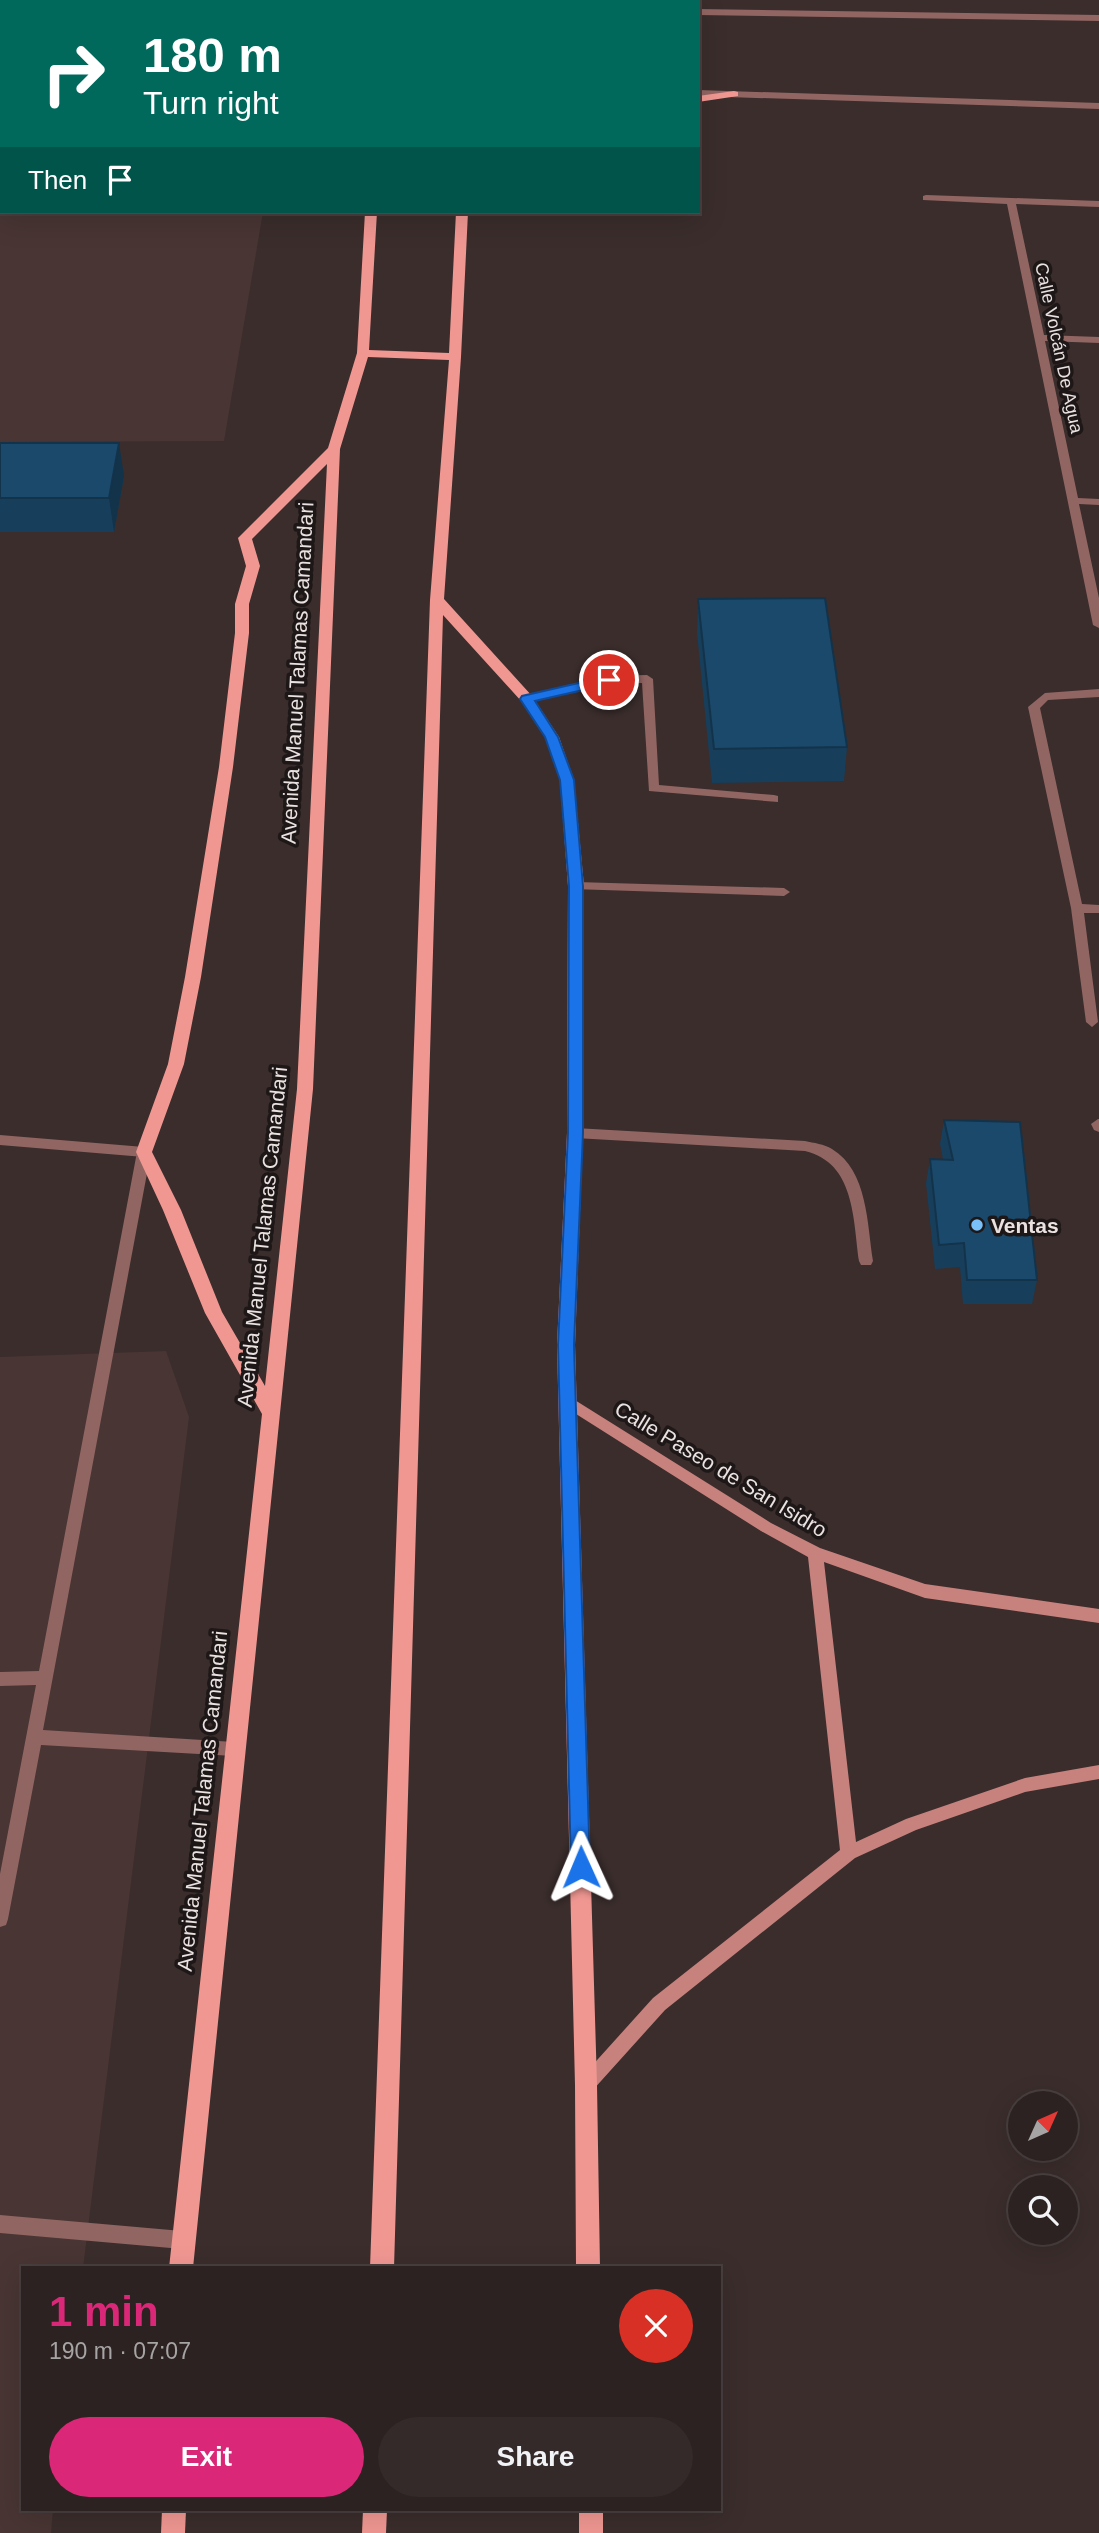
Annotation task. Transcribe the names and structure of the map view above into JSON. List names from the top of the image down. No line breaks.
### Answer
{"streets":{"main road":["Avenida Manuel Talamas Camandari","Calle Paseo de San Isidro"],"street":["Calle Volcán De Agua"]},"places":["Ventas"],"north":"top right","page":{"turn":["180 m","Turn right"],"then":"Then","heading":["1 min","190 m · 07:07"],"buttons":["Exit","Share"]}}
